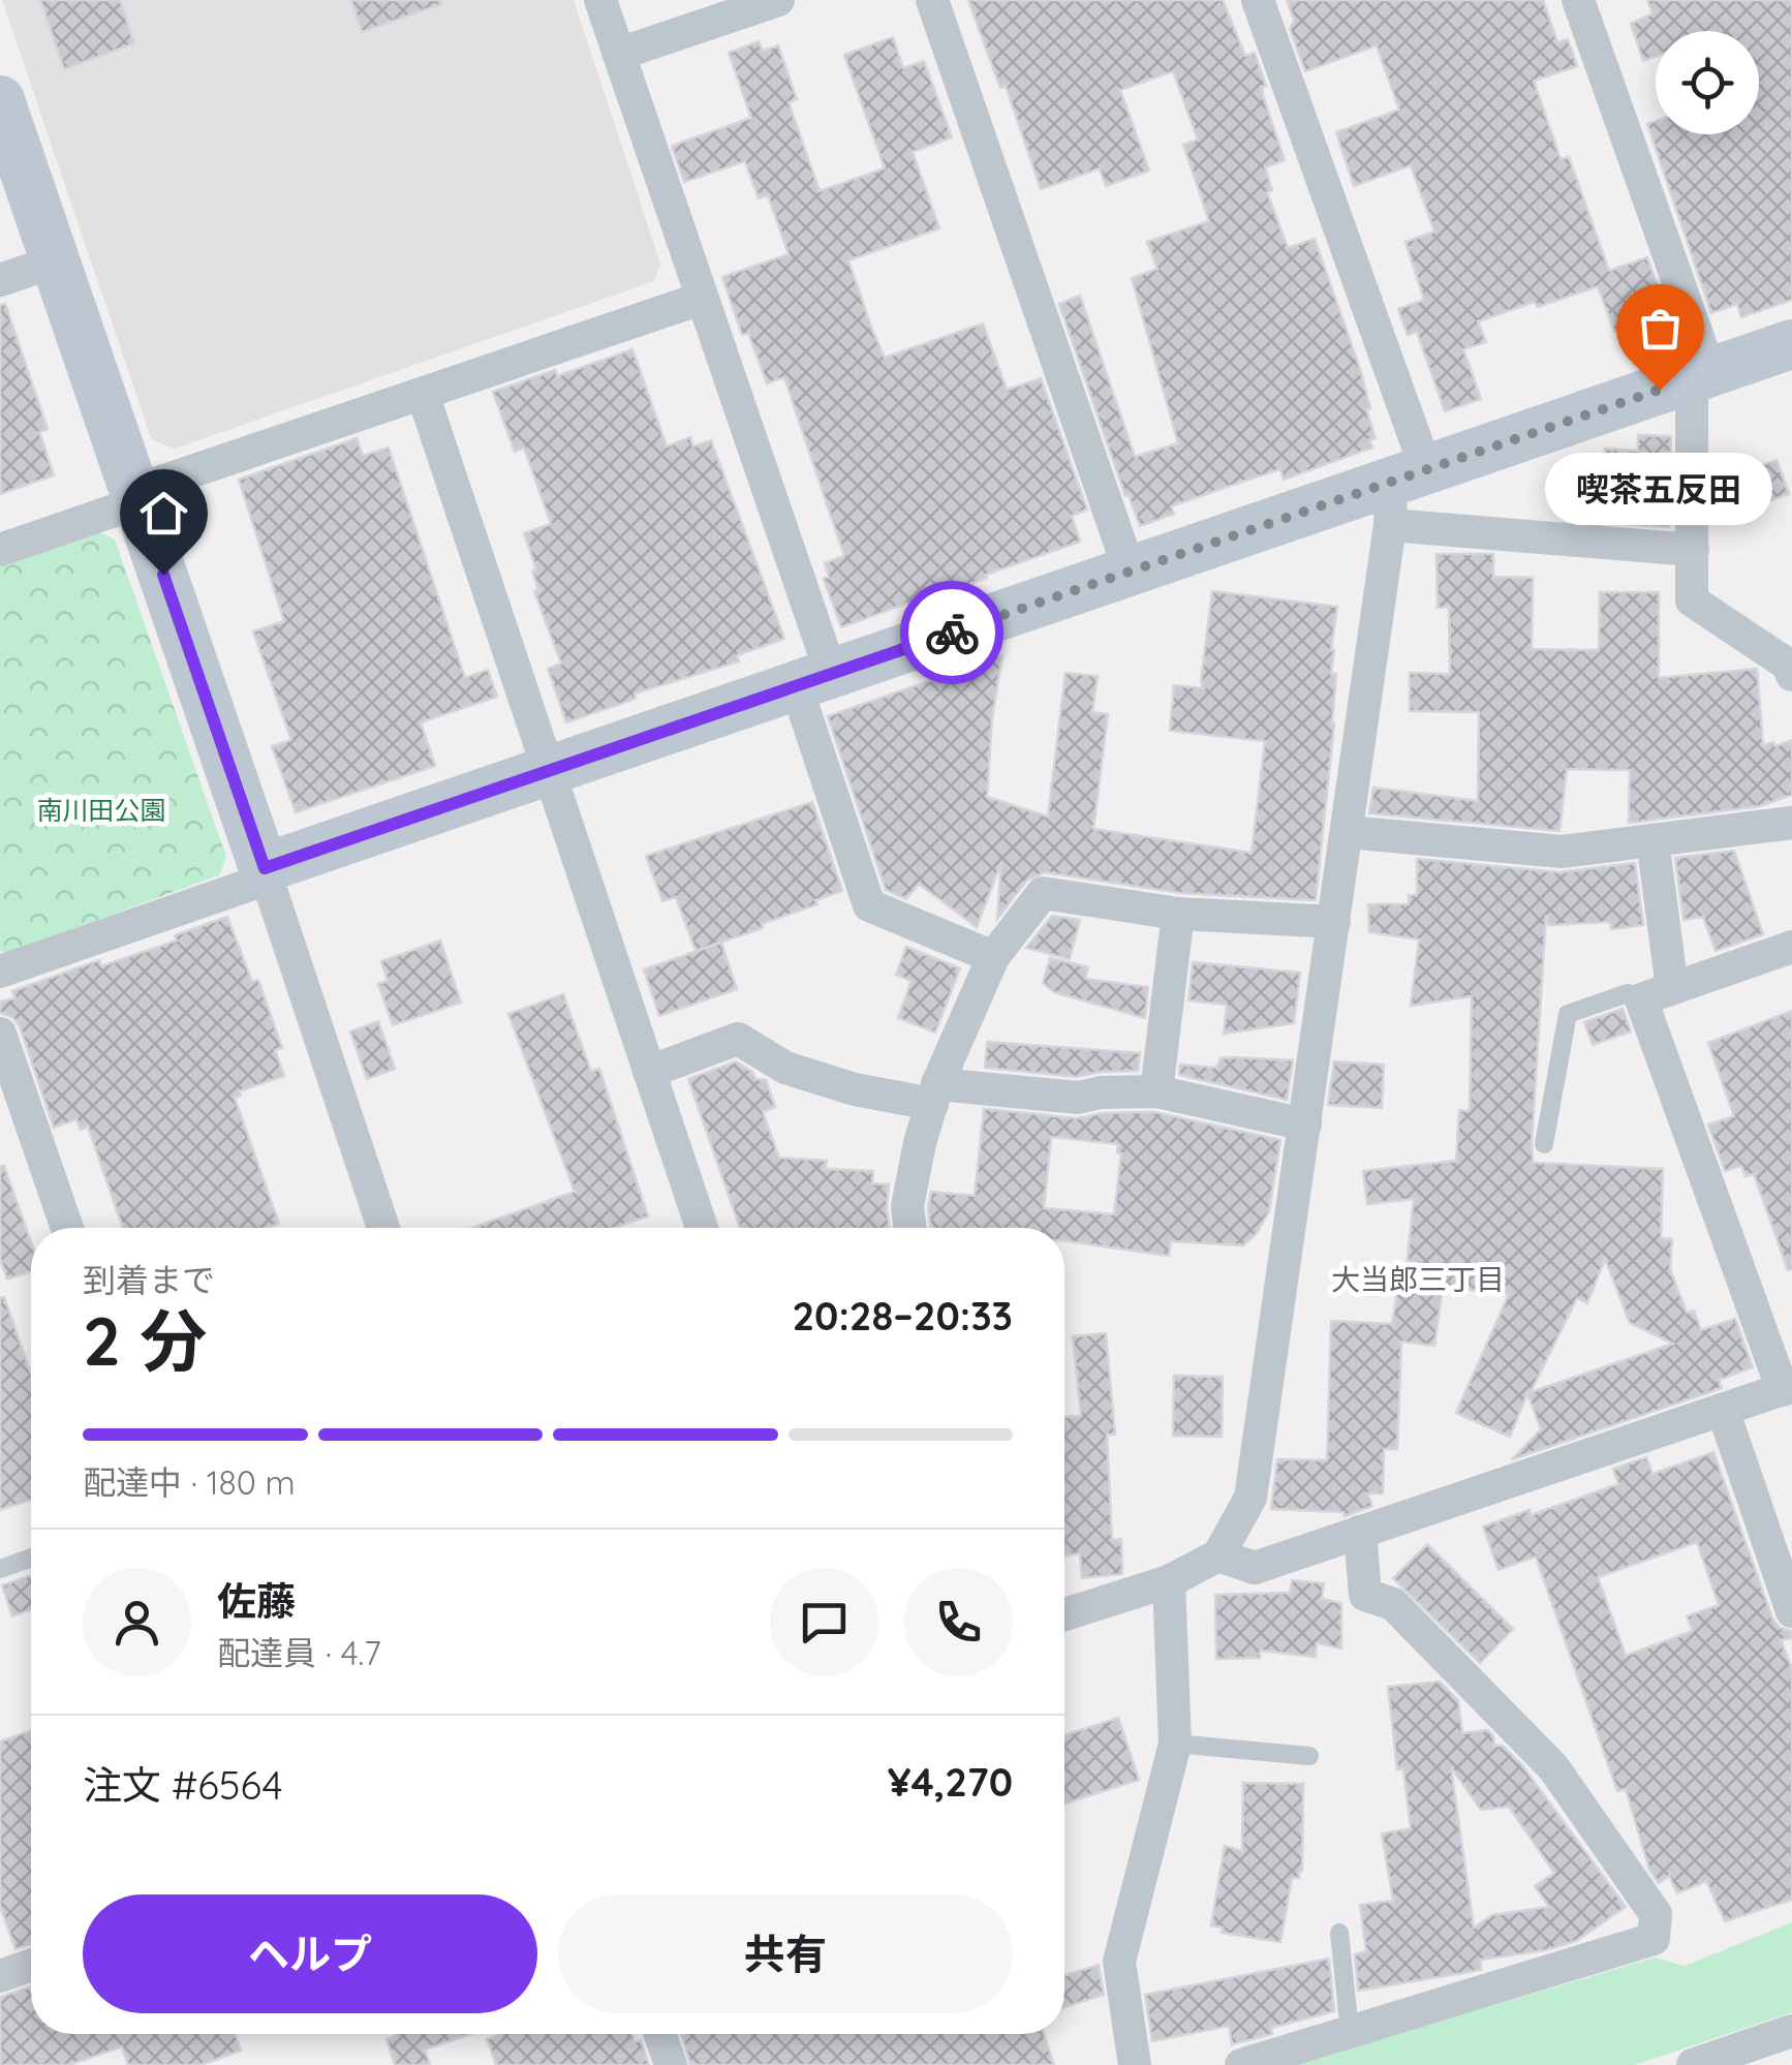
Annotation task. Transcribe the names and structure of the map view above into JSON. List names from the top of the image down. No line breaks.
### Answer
{"districts":["大当郎三丁目"],"parks":["南川田公園"],"places":["喫茶五反田"],"page":{"bubble":"喫茶五反田","heading":["2 分","到着まで","20:28–20:33"],"panel":["佐藤","配達員 · 4.7","注文 #6564","¥4,270"],"bar":"配達中 · 180 m","buttons":["ヘルプ","共有"]}}
